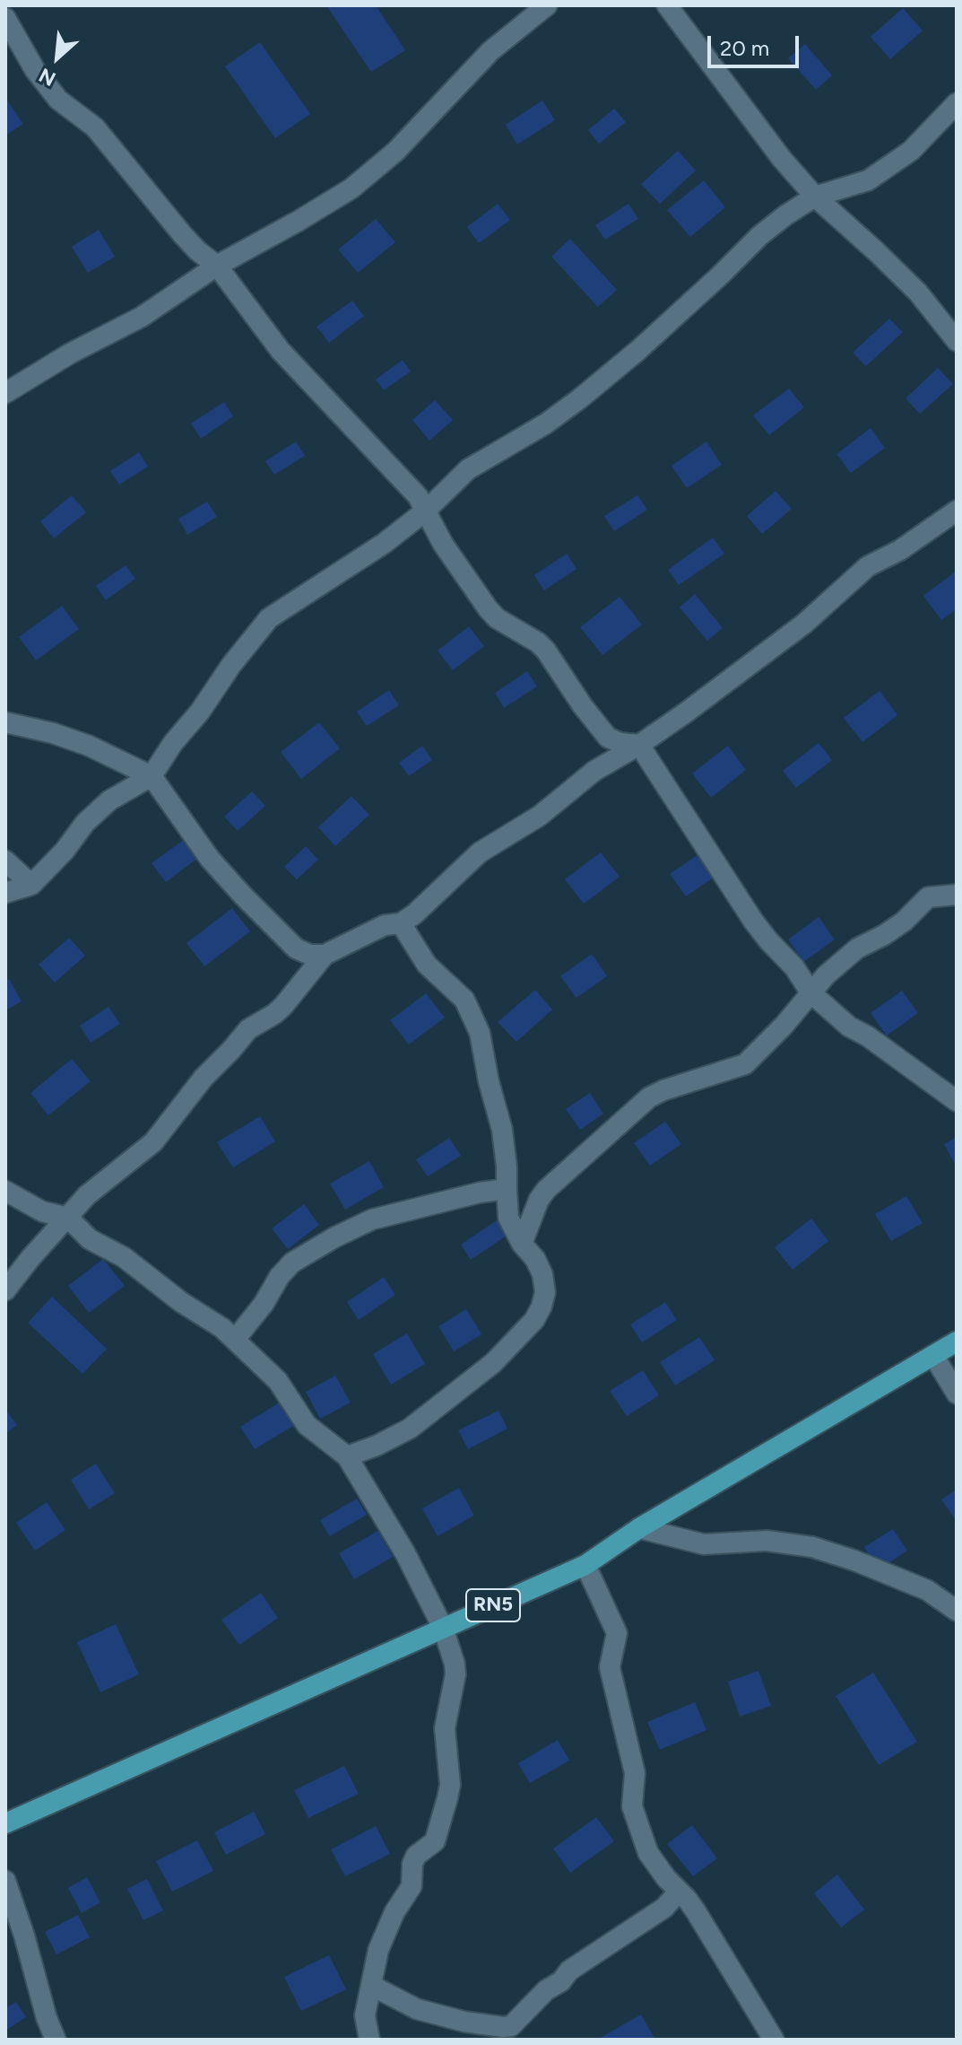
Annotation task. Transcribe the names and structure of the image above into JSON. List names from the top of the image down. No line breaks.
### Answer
{"streets":{"highway":["RN5"]},"scale_bar":"20 m","north":"bottom left"}
